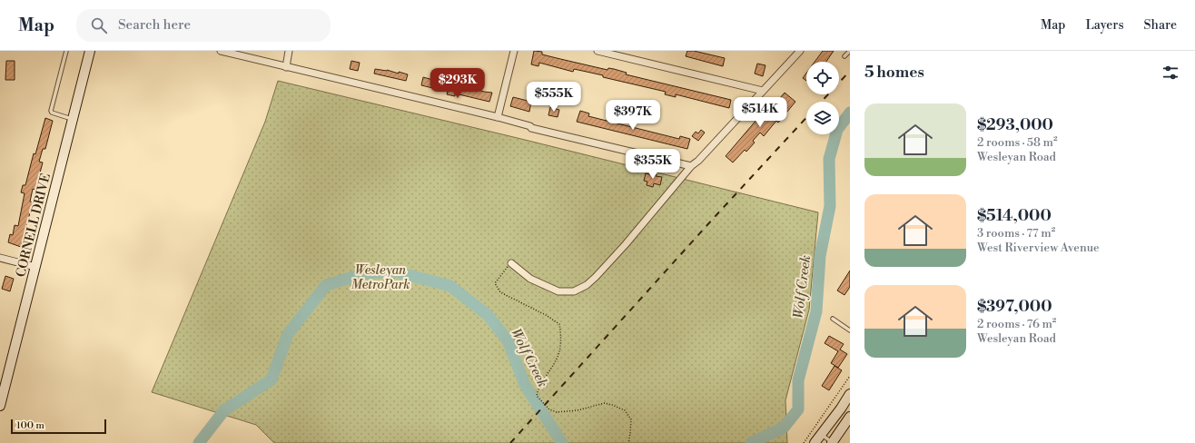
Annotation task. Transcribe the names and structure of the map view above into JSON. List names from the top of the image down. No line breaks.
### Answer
{"streets":{"street":["CORNELL DRIVE"]},"water":["Wolf Creek"],"parks":["Wesleyan MetroPark"],"scale_bar":"100 m","page":{"header":"Map","search":"Search here","nav":["Map","Layers","Share"],"heading":"5 homes","price":["$293K","$555K","$514K","$397K","$355K"],"list":[{"name":"$293,000","note":"2 rooms · 58 m² · Wesleyan Road"},{"name":"$514,000","note":"3 rooms · 77 m² · West Riverview Avenue"},{"name":"$397,000","note":"2 rooms · 76 m² · Wesleyan Road"}],"scale":"100 m"}}
